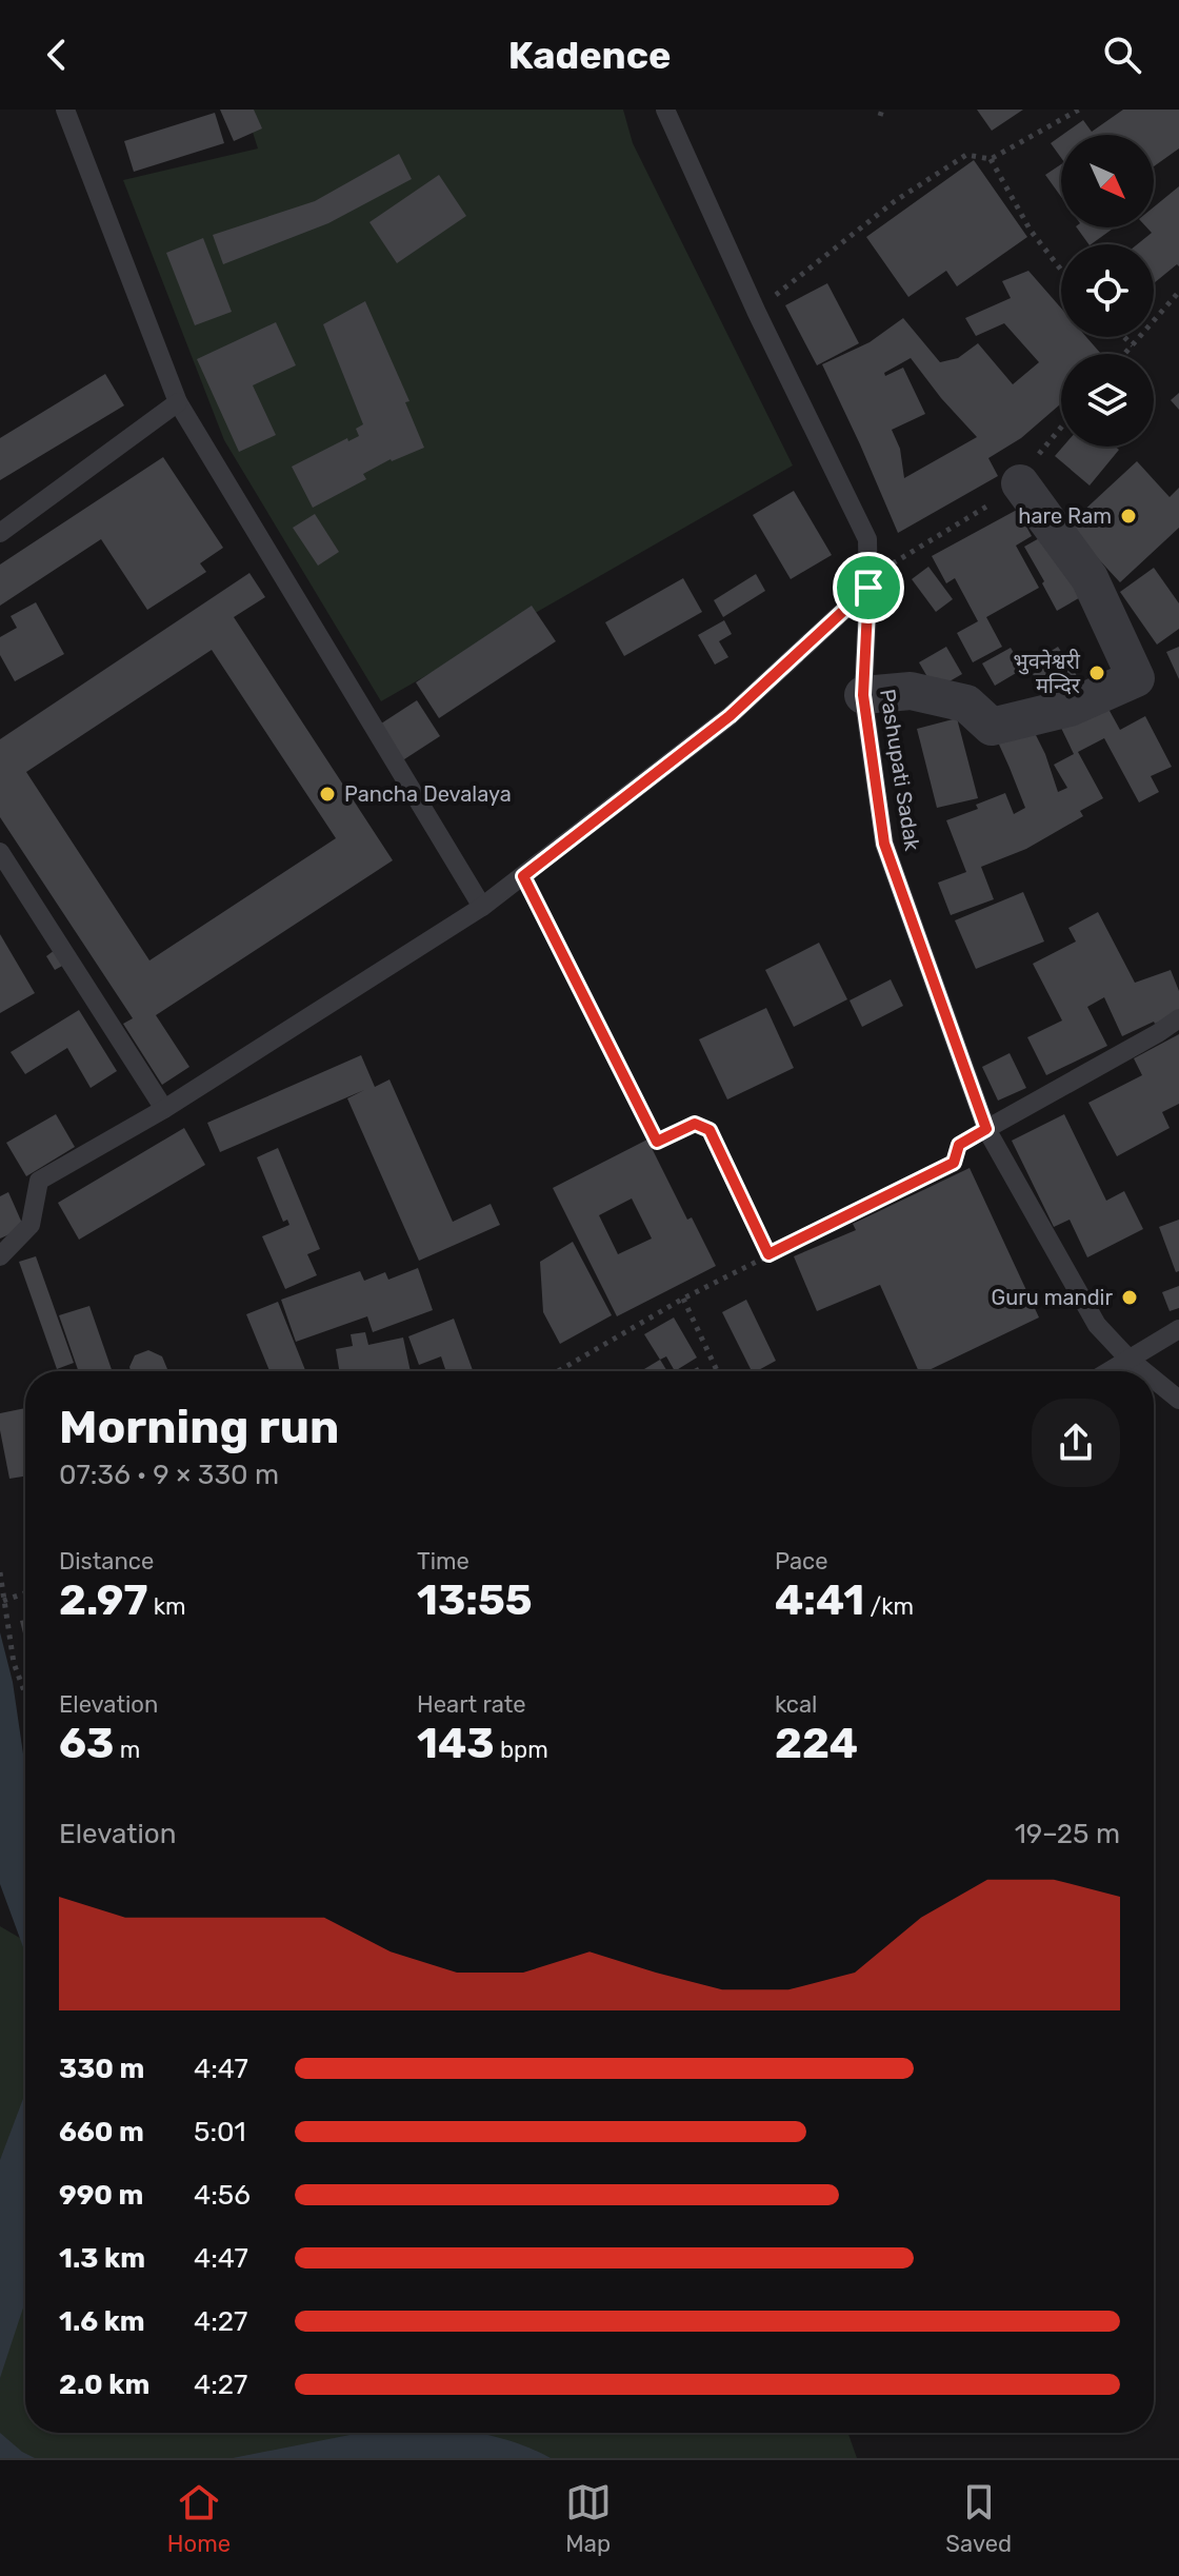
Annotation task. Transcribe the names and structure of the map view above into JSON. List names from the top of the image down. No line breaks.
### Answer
{"streets":{"lane":["Pashupati Sadak"]},"places":["hare Ram","भुवनेश्वरी मन्दिर","Pancha Devalaya","Guru mandir"],"north":"bottom right","page":{"header":"Kadence","heading":["Morning run","07:36 · 9 × 330 m"],"stats":[["Distance","2.97 km"],["Time","13:55"],["Pace","4:41 /km"],["Elevation","63 m"],["Heart rate","143 bpm"],["kcal","224"]],"chart":["Elevation","19–25 m"],"list":[{"name":"330 m","note":"4:47"},{"name":"660 m","note":"5:01"},{"name":"990 m","note":"4:56"},{"name":"1.3 km","note":"4:47"},{"name":"1.6 km","note":"4:27"},{"name":"2.0 km","note":"4:27"}],"tabs":["Home","Map","Saved"]}}
